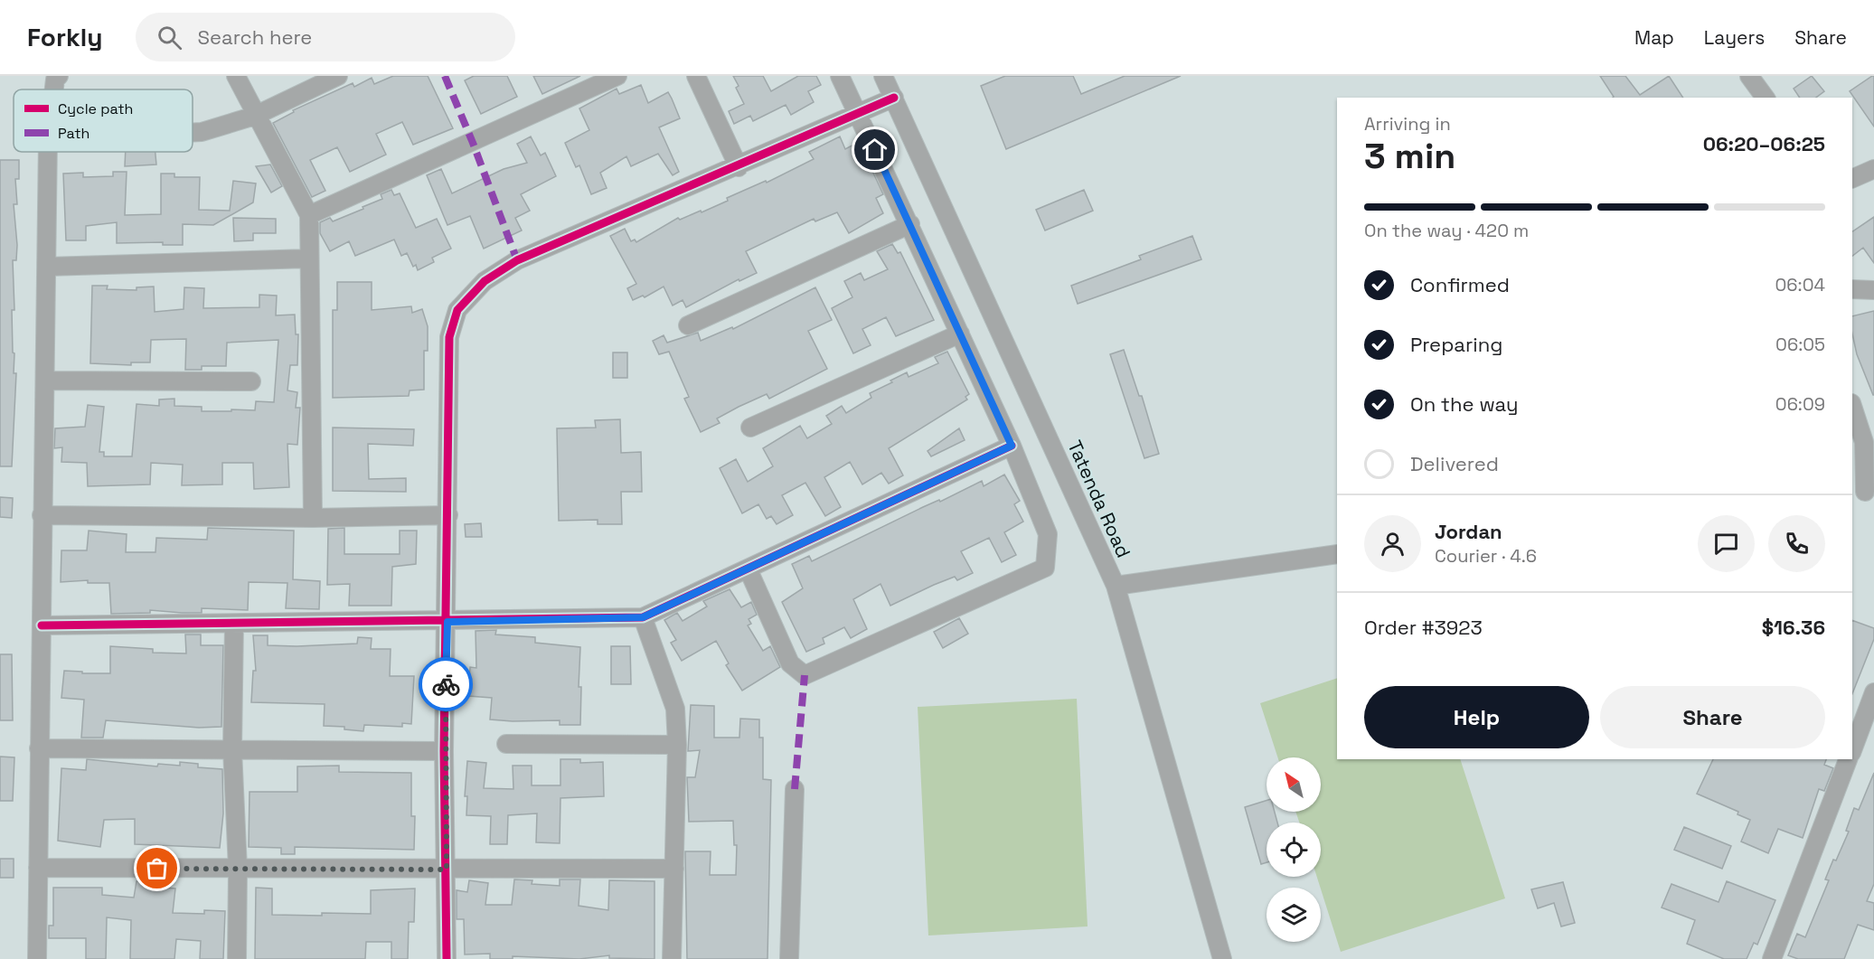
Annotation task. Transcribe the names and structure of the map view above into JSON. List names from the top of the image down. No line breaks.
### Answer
{"streets":{"street":["Tatenda Road"]},"legend":["Cycle path","Path"],"north":"top left","page":{"header":"Forkly","search":"Search here","nav":["Map","Layers","Share"],"heading":["3 min","Arriving in","06:20–06:25"],"panel":["Jordan","Courier · 4.6","Order #3923","$16.36"],"bar":"On the way · 420 m","list":[["Confirmed","06:04"],["Preparing","06:05"],["On the way","06:09"],"Delivered"],"buttons":["Help","Share"]}}
